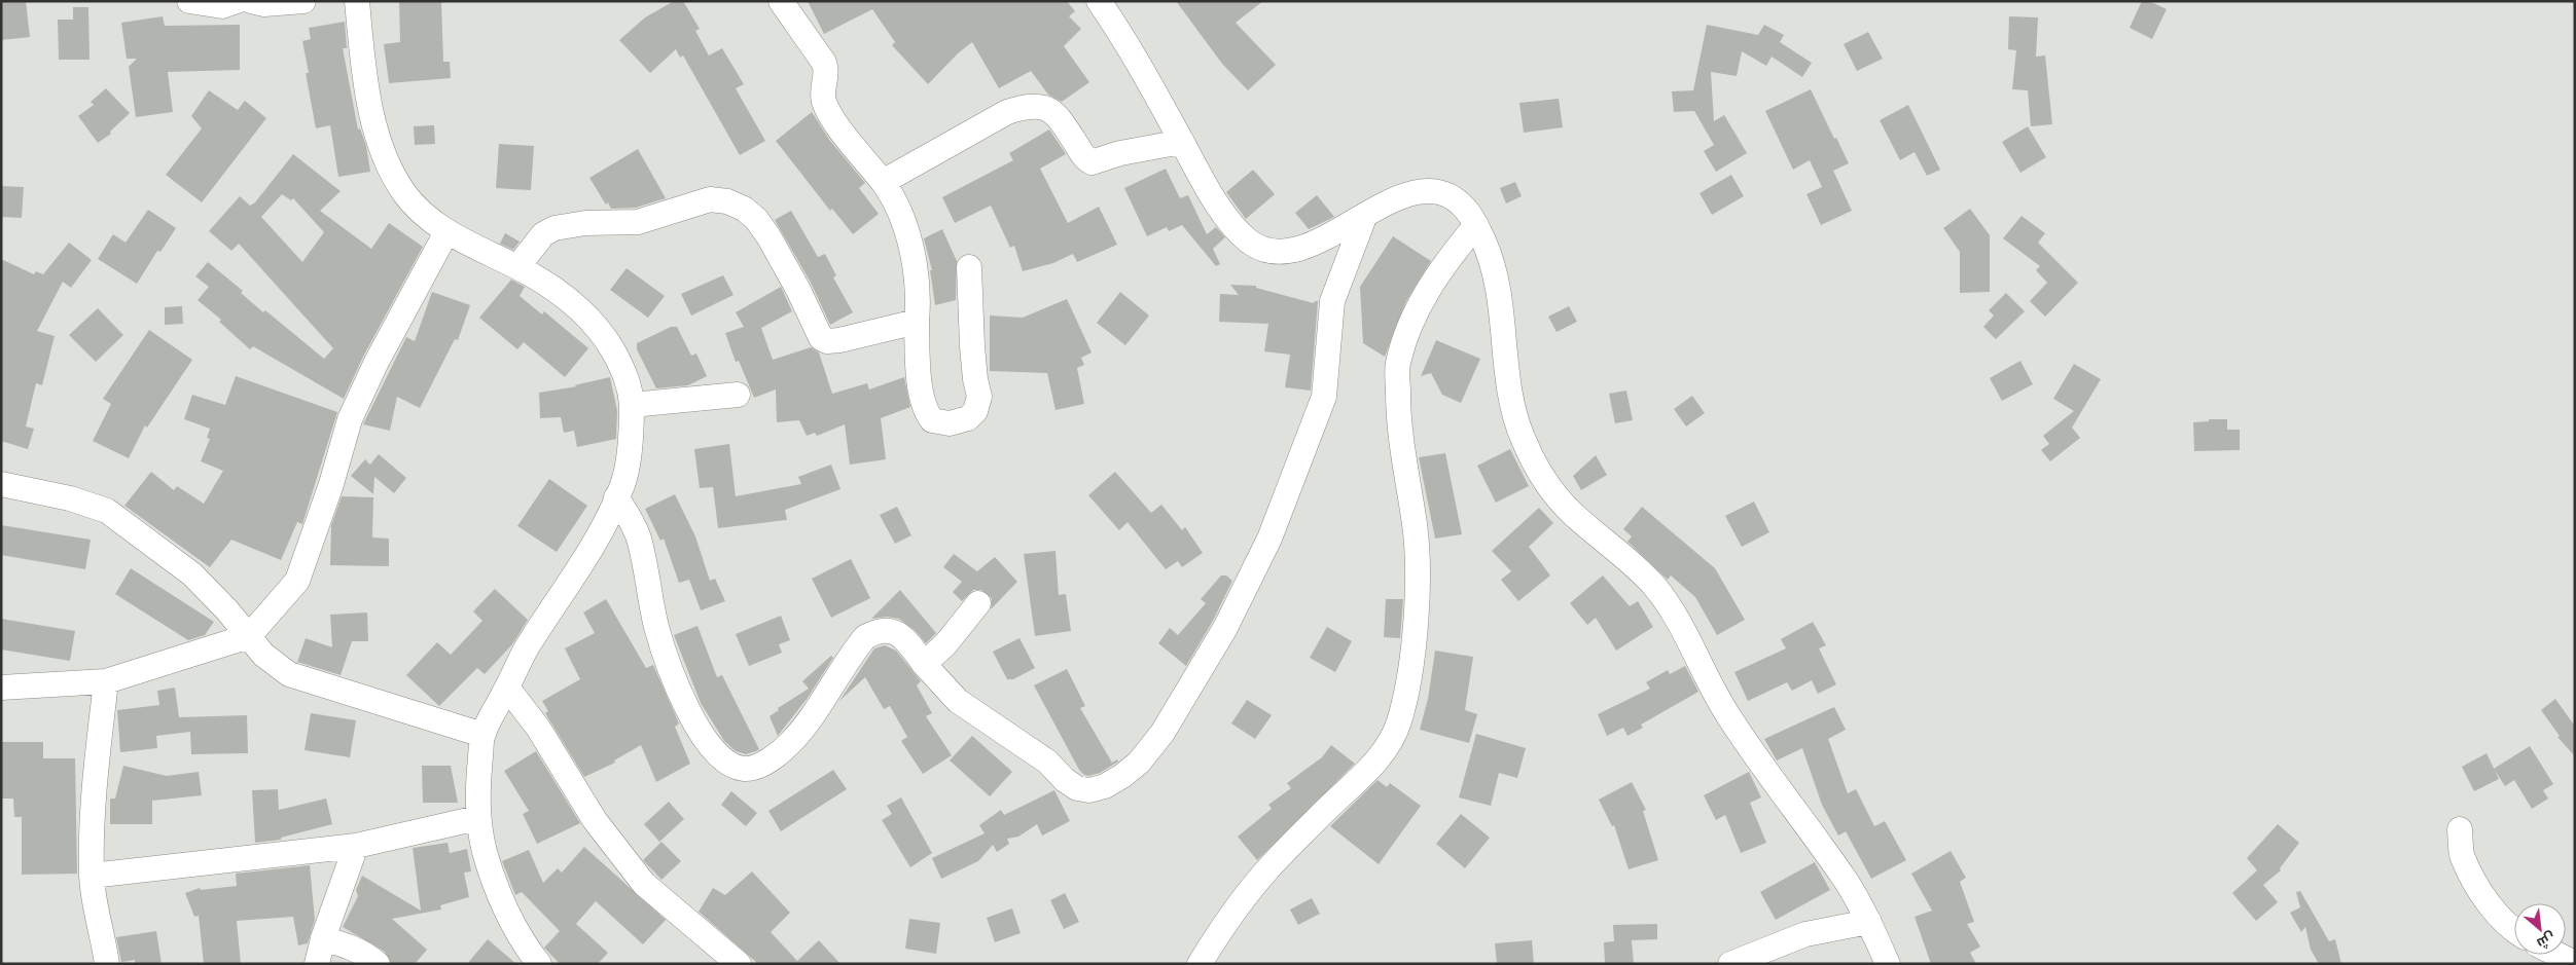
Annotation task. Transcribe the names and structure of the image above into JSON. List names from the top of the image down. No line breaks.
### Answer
{"north":"bottom right"}
